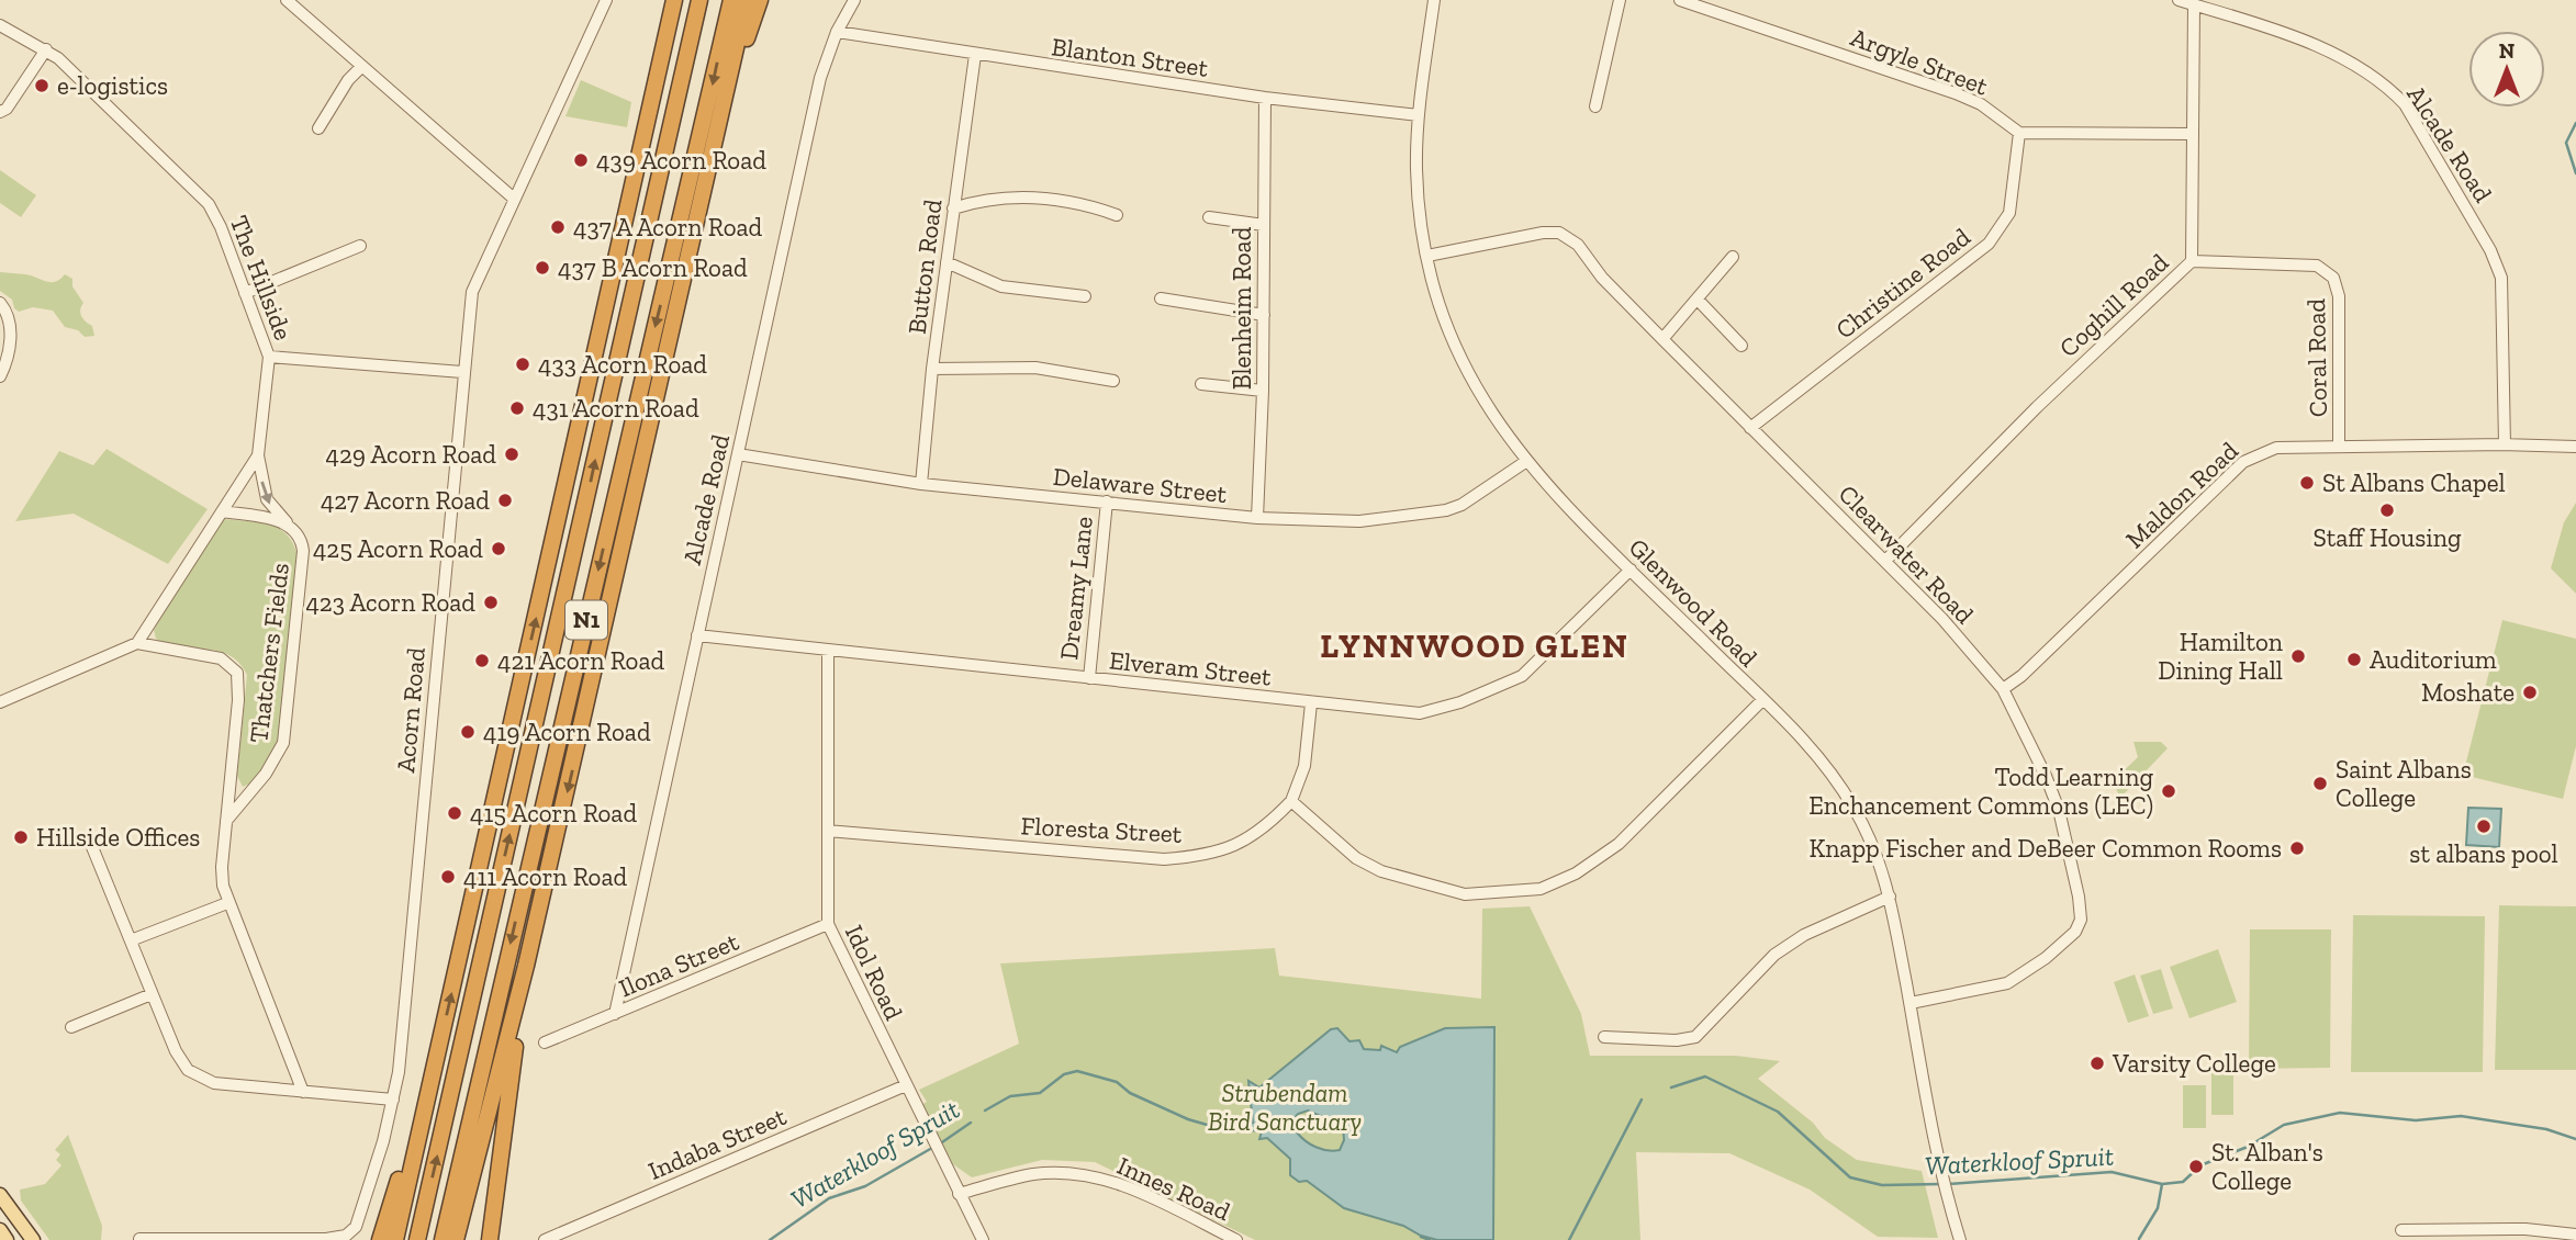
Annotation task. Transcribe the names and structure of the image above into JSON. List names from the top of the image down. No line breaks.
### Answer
{"streets":{"highway":["N1"],"street":["Blanton Street","Argyle Street","Alcade Road","Button Road","The Hillside","Christine Road","Coghill Road","Blenheim Road","Coral Road","Delaware Street","Maldon Road","Clearwater Road","Dreamy Lane","Glenwood Road","Thatchers Fields","Elveram Street","Acorn Road","Floresta Street","Ilona Street","Idol Road","Indaba Street","Innes Road"]},"crossings":[["Blanton Street","Alcade Road"],["Blanton Street","Button Road"],["Blanton Street","Blenheim Road"],["Blanton Street","Glenwood Road"],["Argyle Street","Christine Road"],["Alcade Road","Coghill Road"],["Alcade Road","Delaware Street"],["Alcade Road","Maldon Road"],["Alcade Road","Elveram Street"],["Alcade Road","Ilona Street"],["Button Road","Delaware Street"],["The Hillside","Thatchers Fields"],["Christine Road","Clearwater Road"],["Coghill Road","Coral Road"],["Coghill Road","Clearwater Road"],["Blenheim Road","Delaware Street"],["Coral Road","Maldon Road"],["Delaware Street","Dreamy Lane"],["Delaware Street","Glenwood Road"],["Maldon Road","Clearwater Road"],["Clearwater Road","Glenwood Road"],["Dreamy Lane","Elveram Street"],["Glenwood Road","Elveram Street"],["Elveram Street","Idol Road"],["Floresta Street","Idol Road"],["Ilona Street","Idol Road"],["Idol Road","Indaba Street"],["Idol Road","Innes Road"]],"districts":["LYNNWOOD GLEN"],"water":["Waterkloof Spruit"],"parks":["Strubendam Bird Sanctuary"],"places":["e-logistics","439 Acorn Road","437 A Acorn Road","437 B Acorn Road","433 Acorn Road","431 Acorn Road","429 Acorn Road","St Albans Chapel","427 Acorn Road","Staff Housing","425 Acorn Road","423 Acorn Road","Hamilton Dining Hall","Auditorium","421 Acorn Road","Moshate","419 Acorn Road","Saint Albans College","Todd Learning Enchancement Commons (LEC)","415 Acorn Road","st albans pool","Hillside Offices","Knapp Fischer and DeBeer Common Rooms","411 Acorn Road","Varsity College","St. Alban's College"],"north":"top"}
